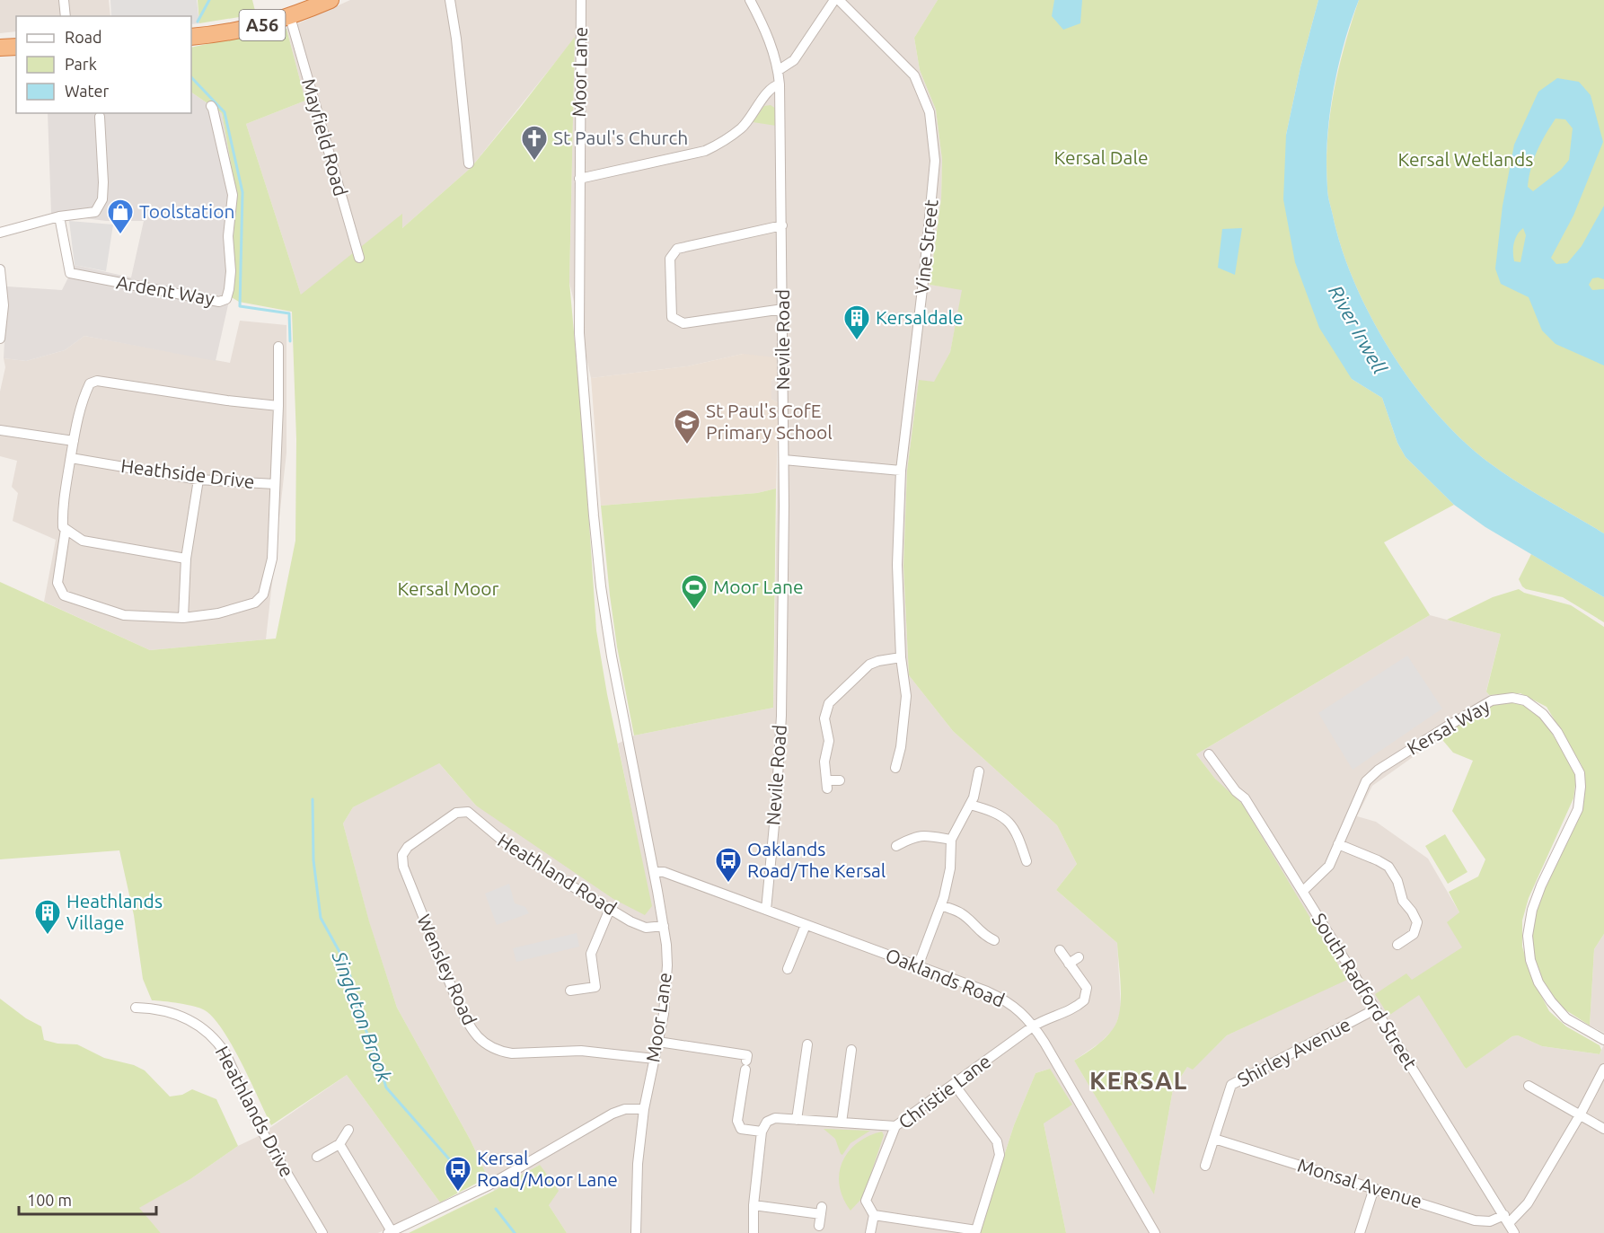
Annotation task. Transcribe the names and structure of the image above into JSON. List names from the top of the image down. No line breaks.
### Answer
{"streets":{"highway":["A56"],"street":["Moor Lane","Mayfield Road","Vine Street","Ardent Way","Nevile Road","Heathside Drive","Kersal Way","Heathland Road","Wensley Road","Oaklands Road","South Radford Street","Shirley Avenue","Christie Lane","Heathlands Drive","Monsal Avenue"]},"crossings":[["A56","Mayfield Road"],["Moor Lane","Heathland Road"],["Moor Lane","Wensley Road"],["Moor Lane","Oaklands Road"],["Nevile Road","Oaklands Road"],["Kersal Way","South Radford Street"],["Heathland Road","Wensley Road"],["Oaklands Road","Christie Lane"],["South Radford Street","Shirley Avenue"],["South Radford Street","Monsal Avenue"],["Shirley Avenue","Monsal Avenue"]],"districts":["KERSAL"],"water":["River Irwell","Singleton Brook"],"parks":["Kersal Dale","Kersal Wetlands","Kersal Moor"],"places":{"church":["St Paul's Church"],"shop":["Toolstation"],"building":["Kersaldale","Heathlands Village"],"school or university":["St Paul's CofE Primary School"],"sports":["Moor Lane"],"bus stop":["Oaklands Road/The Kersal","Kersal Road/Moor Lane"]},"legend":["Road","Park","Water"],"scale_bar":"100 m"}
